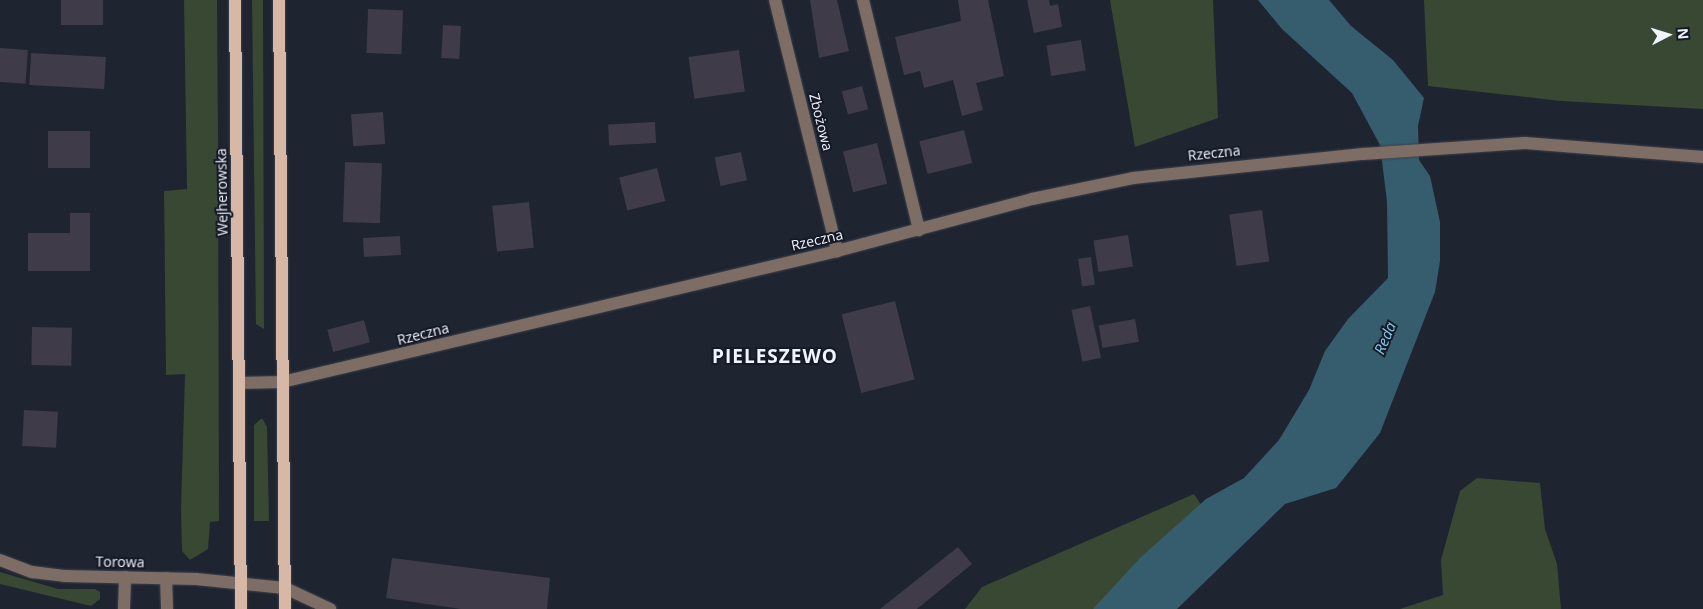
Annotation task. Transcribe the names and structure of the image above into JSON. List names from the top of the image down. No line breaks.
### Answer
{"streets":{"main road":["Wejherowska"],"street":["Zbożowa","Rzeczna","Torowa"]},"crossings":[["Zbożowa","Rzeczna"],["Wejherowska","Torowa"]],"districts":["PIELESZEWO"],"water":["Reda"],"north":"right"}
